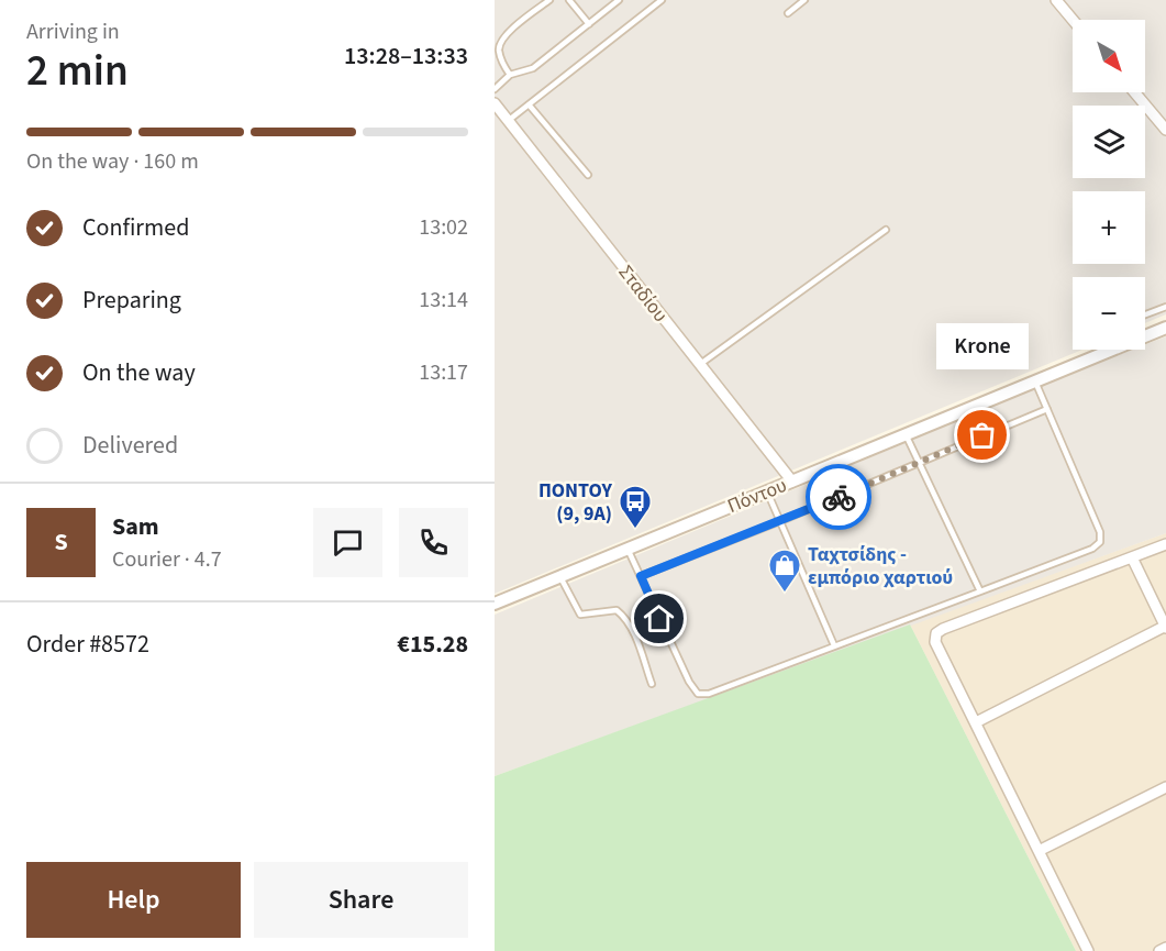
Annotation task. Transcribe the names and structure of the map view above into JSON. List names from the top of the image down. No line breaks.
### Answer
{"streets":{"street":["Σταδίου","Πόντου"]},"crossings":[["Σταδίου","Πόντου"]],"places":{"other":["Krone"],"bus stop":["ΠΟΝΤΟΥ (9, 9Α)"],"shop":["Ταχτσίδης - εμπόριο χαρτιού"]},"north":"bottom right","page":{"heading":["2 min","Arriving in","13:28–13:33"],"panel":["Sam","Courier · 4.7","Order #8572","€15.28"],"map_buttons":["+","−"],"bar":"On the way · 160 m","list":[["Confirmed","13:02"],["Preparing","13:14"],["On the way","13:17"],"Delivered"],"bubble":"Krone","round":"S","buttons":["Help","Share"]}}
